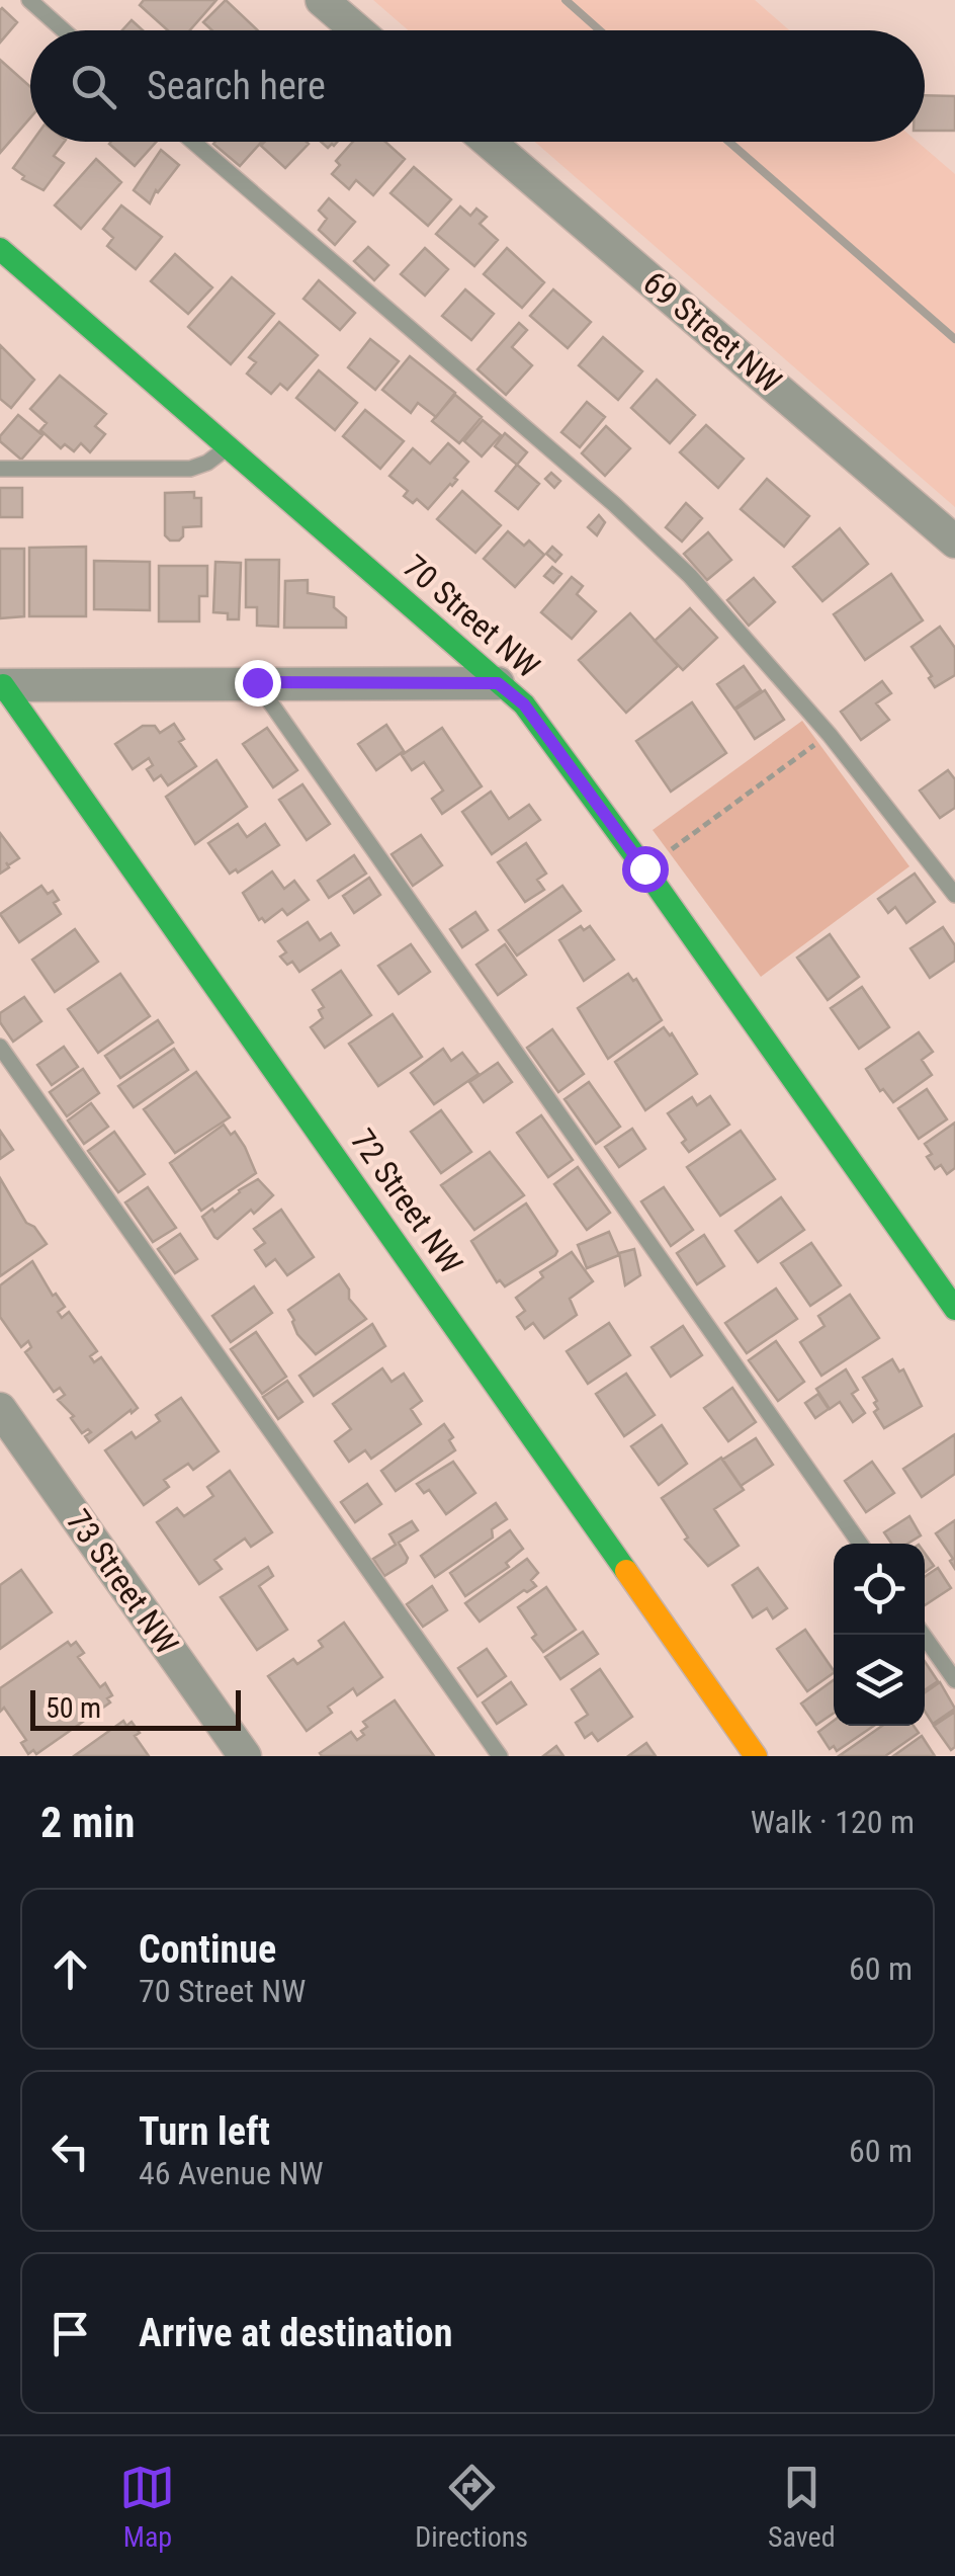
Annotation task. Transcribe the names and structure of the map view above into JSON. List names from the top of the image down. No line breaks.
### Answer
{"streets":{"street":["69 Street NW","70 Street NW","72 Street NW","73 Street NW"]},"scale_bar":"50 m","page":{"search":"Search here","scale":"50 m","heading":["2 min","Walk · 120 m"],"list":[["Continue","70 Street NW","60 m"],["Turn left","46 Avenue NW","60 m"],"Arrive at destination"],"nav":["Map","Directions","Saved"]}}
